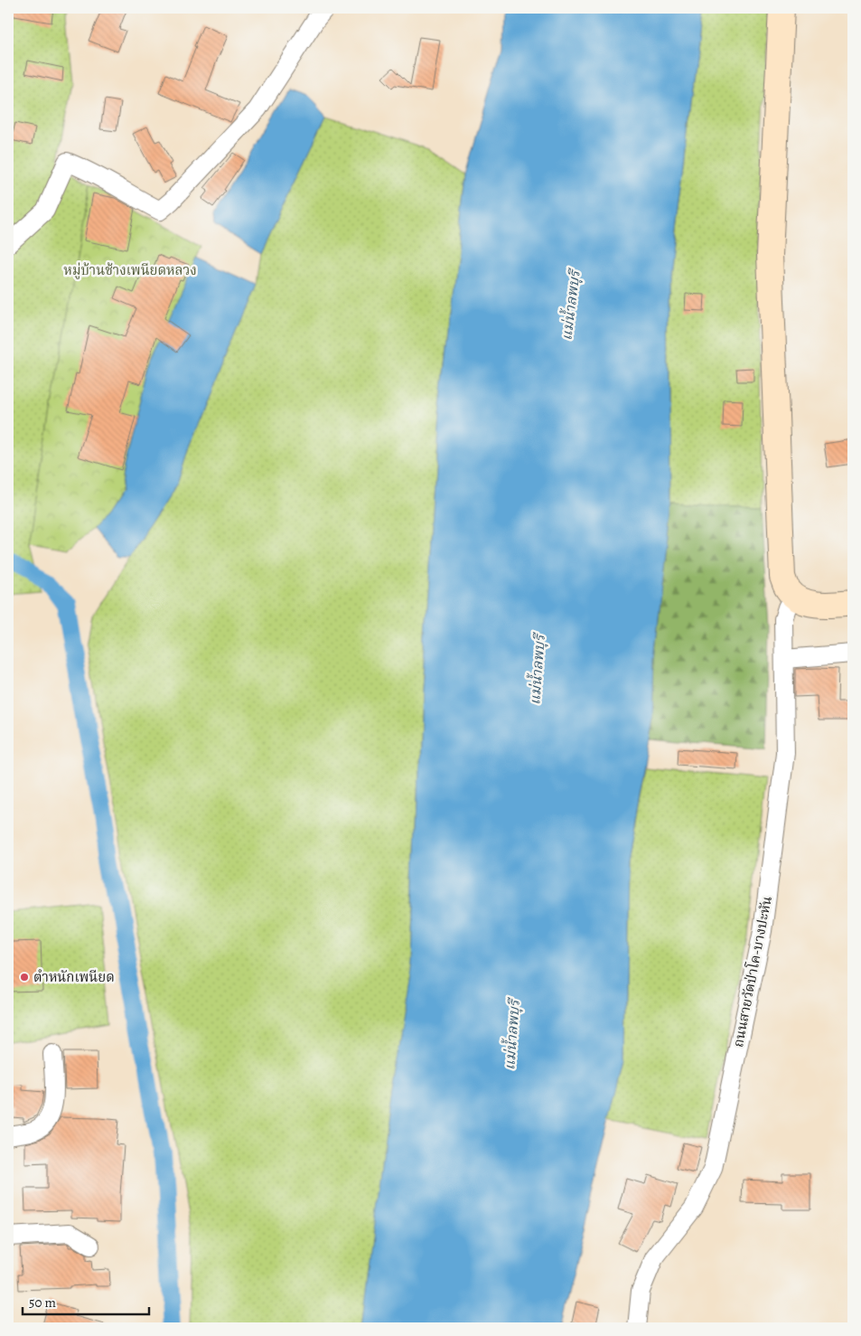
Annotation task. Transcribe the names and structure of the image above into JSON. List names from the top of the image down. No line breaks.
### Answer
{"streets":{"street":["ถนนสายวัดป่าโค-บางปะหัน"]},"water":["แม่น้ำลพบุรี"],"parks":["หมู่บ้านช้างเพนียดหลวง"],"places":["ตำหนักเพนียด"],"scale_bar":"50 m"}
